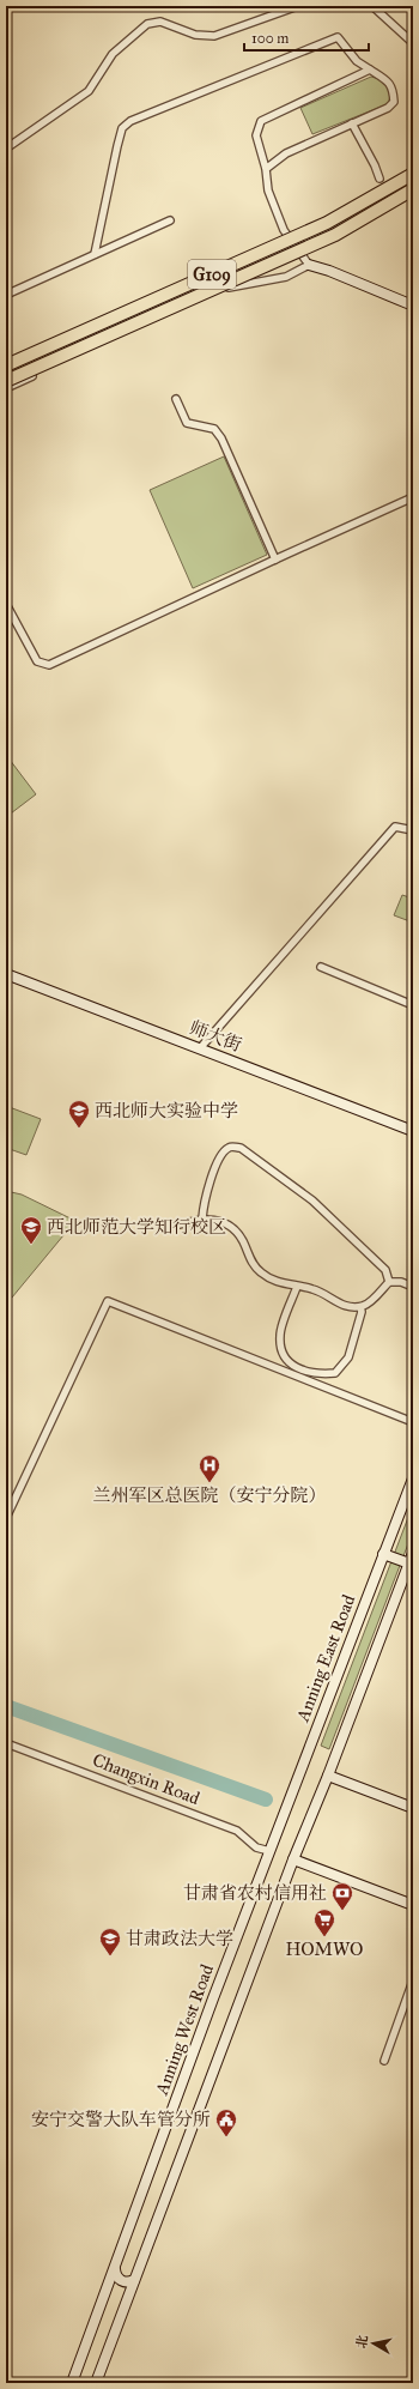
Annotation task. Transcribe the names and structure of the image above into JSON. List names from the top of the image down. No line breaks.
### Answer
{"streets":{"highway":["G109"],"main road":["师大街","Anning East Road","Anning West Road"],"street":["Changxin Road"]},"crossings":[["Anning East Road","Changxin Road"],["Anning East Road","Anning West Road"],["Changxin Road","Anning West Road"]],"places":{"school or university":["西北师大实验中学","西北师范大学知行校区","甘肃政法大学"],"hospital":["兰州军区总医院（安宁分院）"],"bank":["甘肃省农村信用社"],"supermarket":["HOMWO"],"public building":["安宁交警大队车管分所"]},"scale_bar":"100 m","north":"left"}
